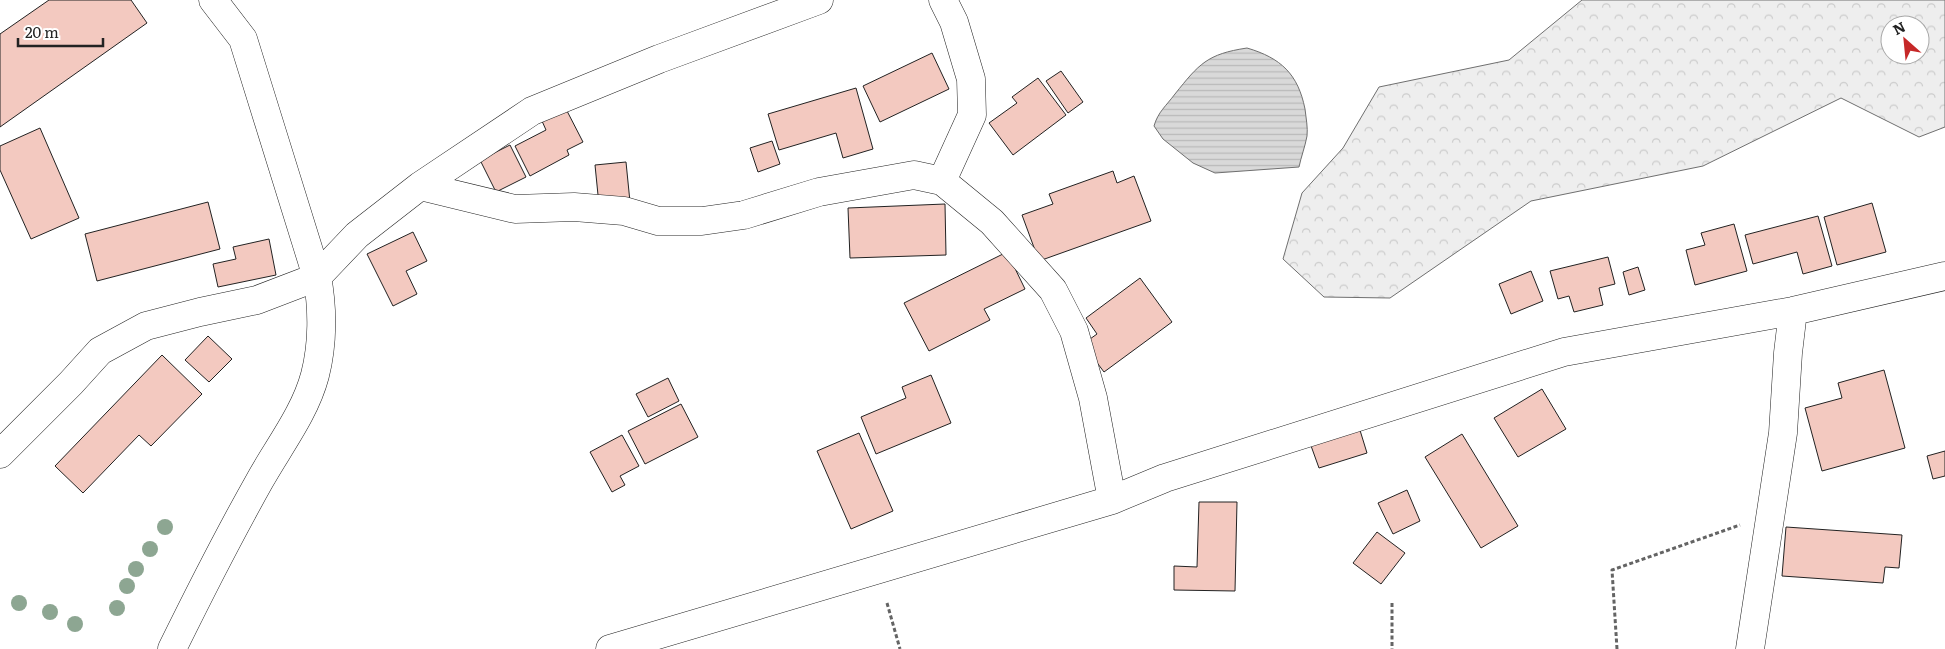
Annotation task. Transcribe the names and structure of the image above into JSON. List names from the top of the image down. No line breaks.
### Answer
{"scale_bar":"20 m","north":"top left"}
